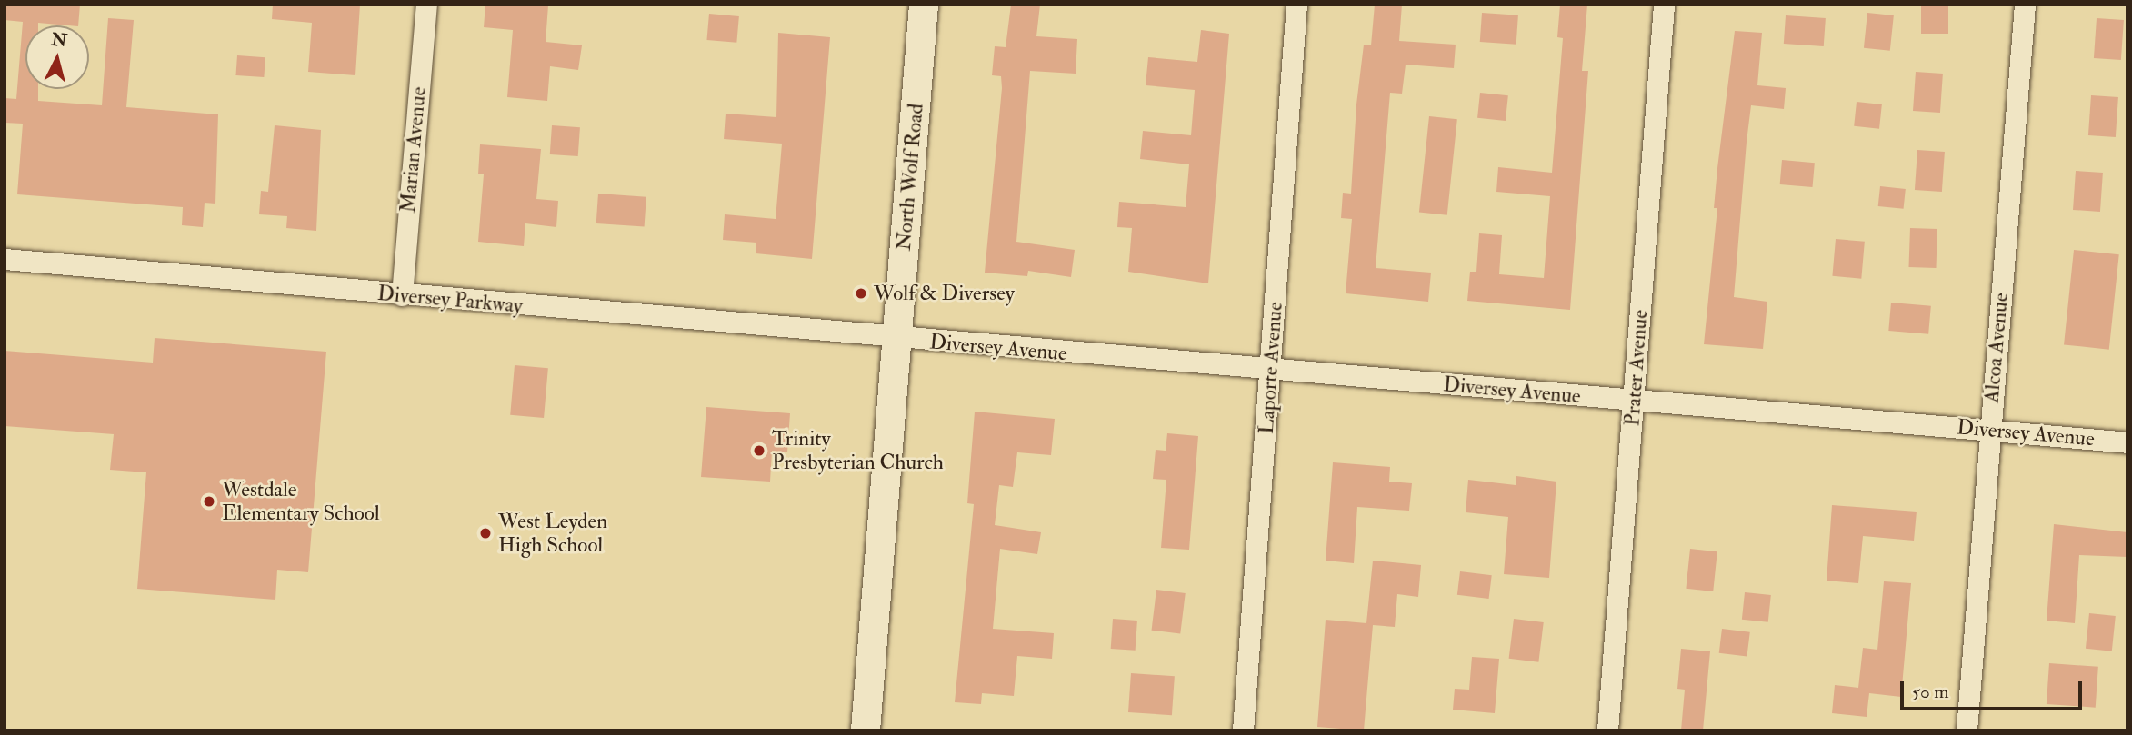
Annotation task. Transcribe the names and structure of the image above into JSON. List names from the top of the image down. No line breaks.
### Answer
{"streets":{"main road":["North Wolf Road"],"street":["Marian Avenue","Diversey Parkway","Diversey Avenue","Alcoa Avenue","Laporte Avenue","Prater Avenue"]},"crossings":[["Marian Avenue","Diversey Parkway"],["North Wolf Road","Diversey Parkway"],["North Wolf Road","Diversey Avenue"],["Diversey Parkway","Diversey Avenue"],["Diversey Avenue","Alcoa Avenue"],["Diversey Avenue","Laporte Avenue"],["Diversey Avenue","Prater Avenue"]],"places":["Wolf & Diversey","Trinity Presbyterian Church","Westdale Elementary School","West Leyden High School"],"scale_bar":"50 m","north":"top"}
